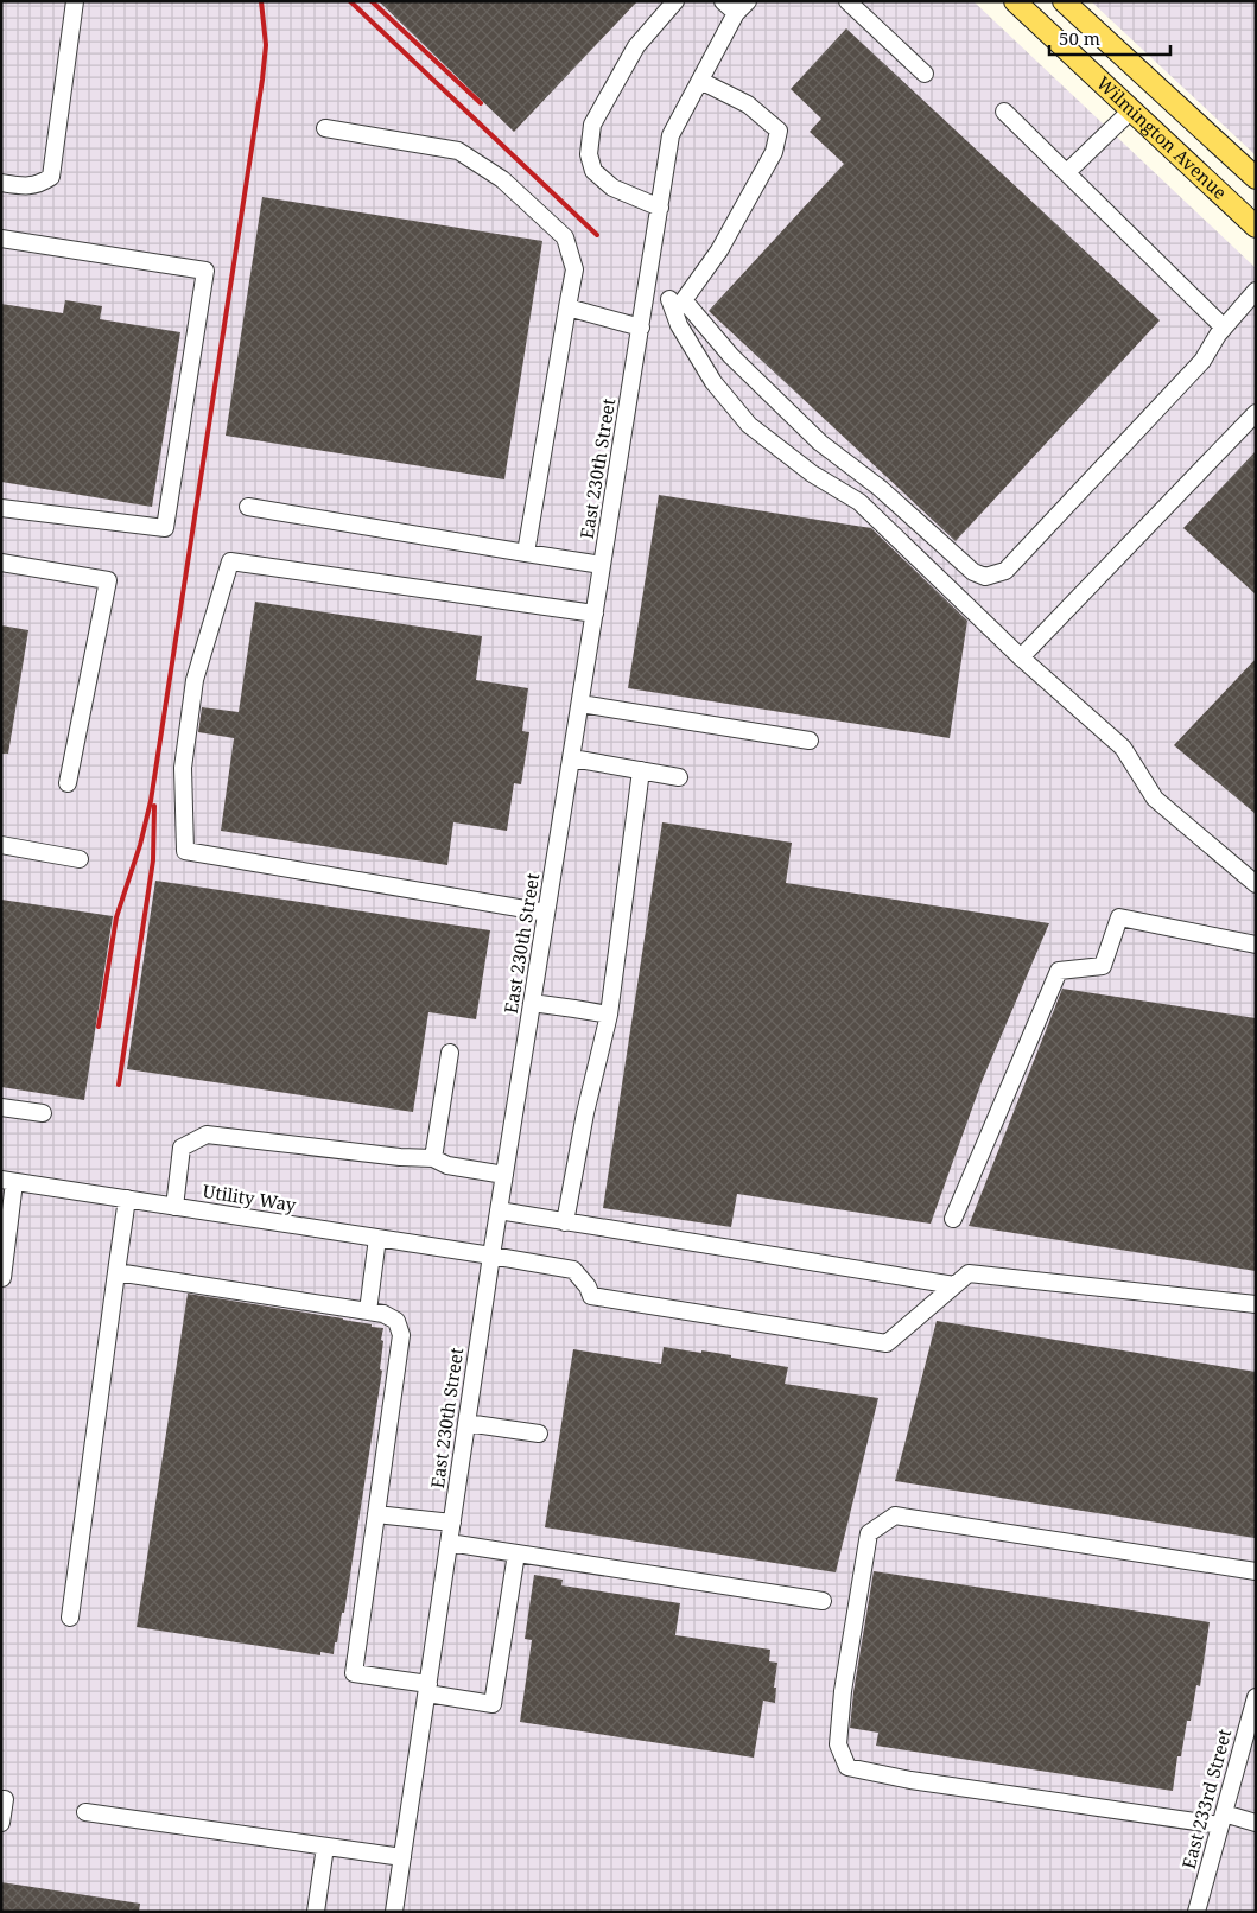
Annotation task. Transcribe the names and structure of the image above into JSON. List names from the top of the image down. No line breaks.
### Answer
{"streets":{"main road":["Wilmington Avenue"],"street":["East 230th Street","Utility Way","East 233rd Street"]},"crossings":[["East 230th Street","Utility Way"]],"scale_bar":"50 m"}
